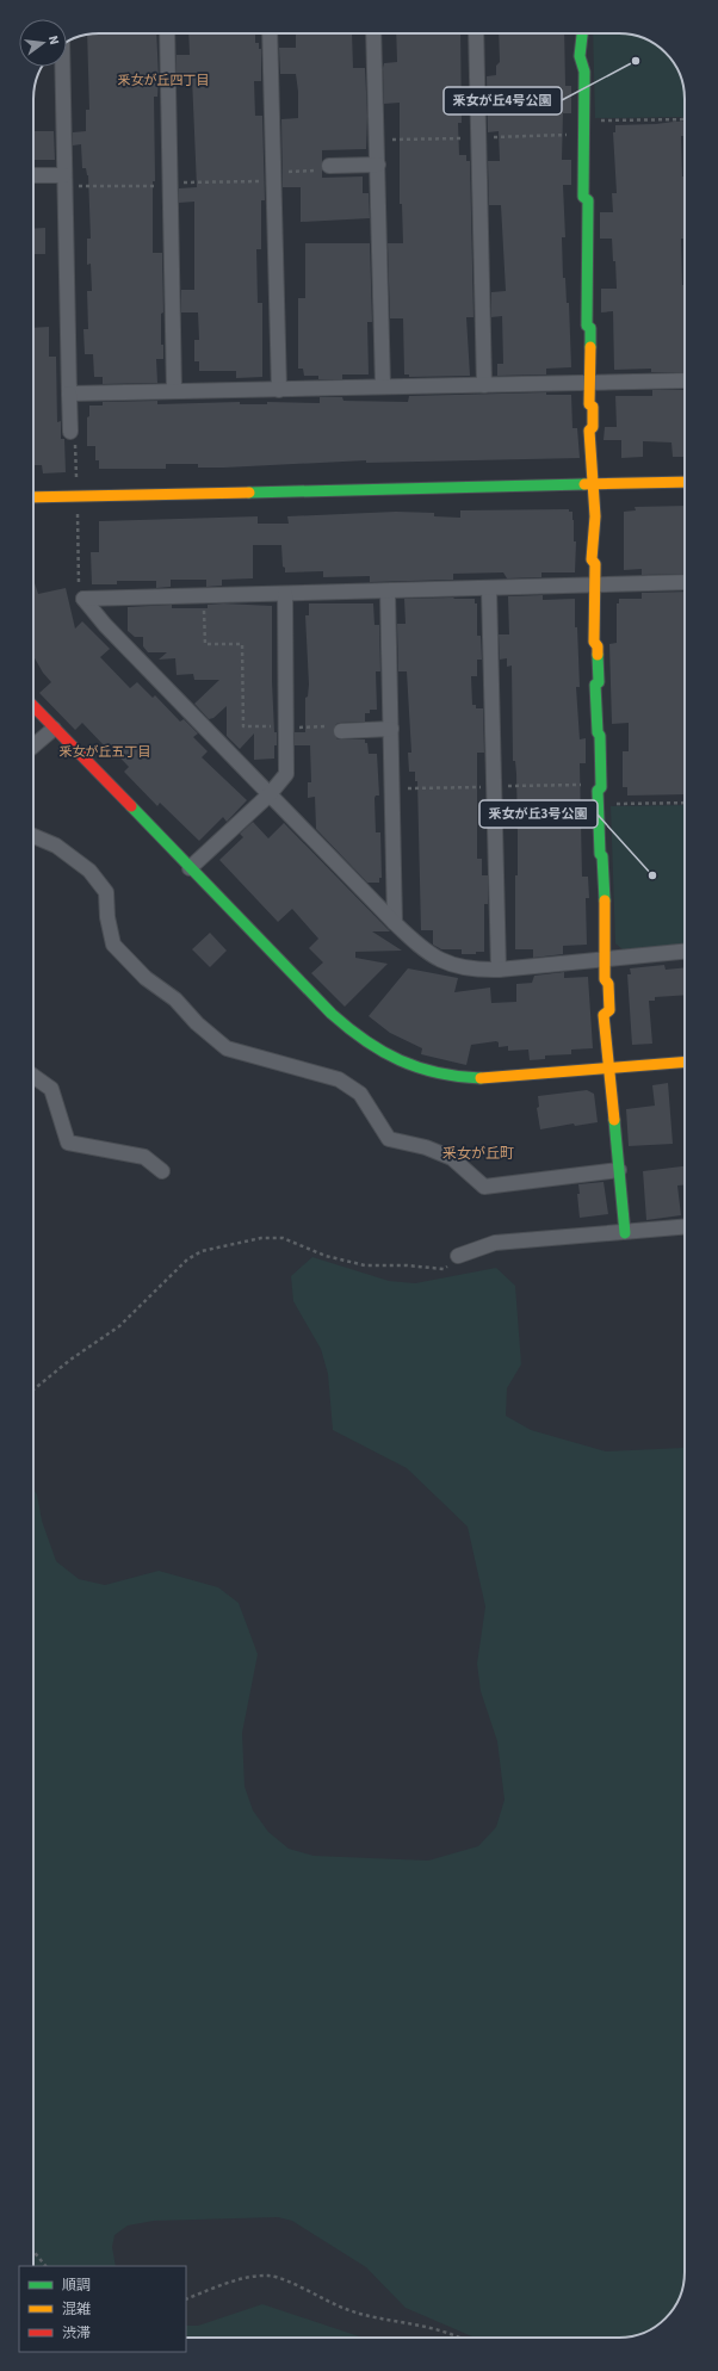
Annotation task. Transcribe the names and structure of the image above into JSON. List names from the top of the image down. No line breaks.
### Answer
{"districts":["釆女が丘四丁目","釆女が丘五丁目","釆女が丘町"],"places":["釆女が丘4号公園","釆女が丘3号公園"],"legend":["順調","混雑","渋滞"],"north":"right"}
